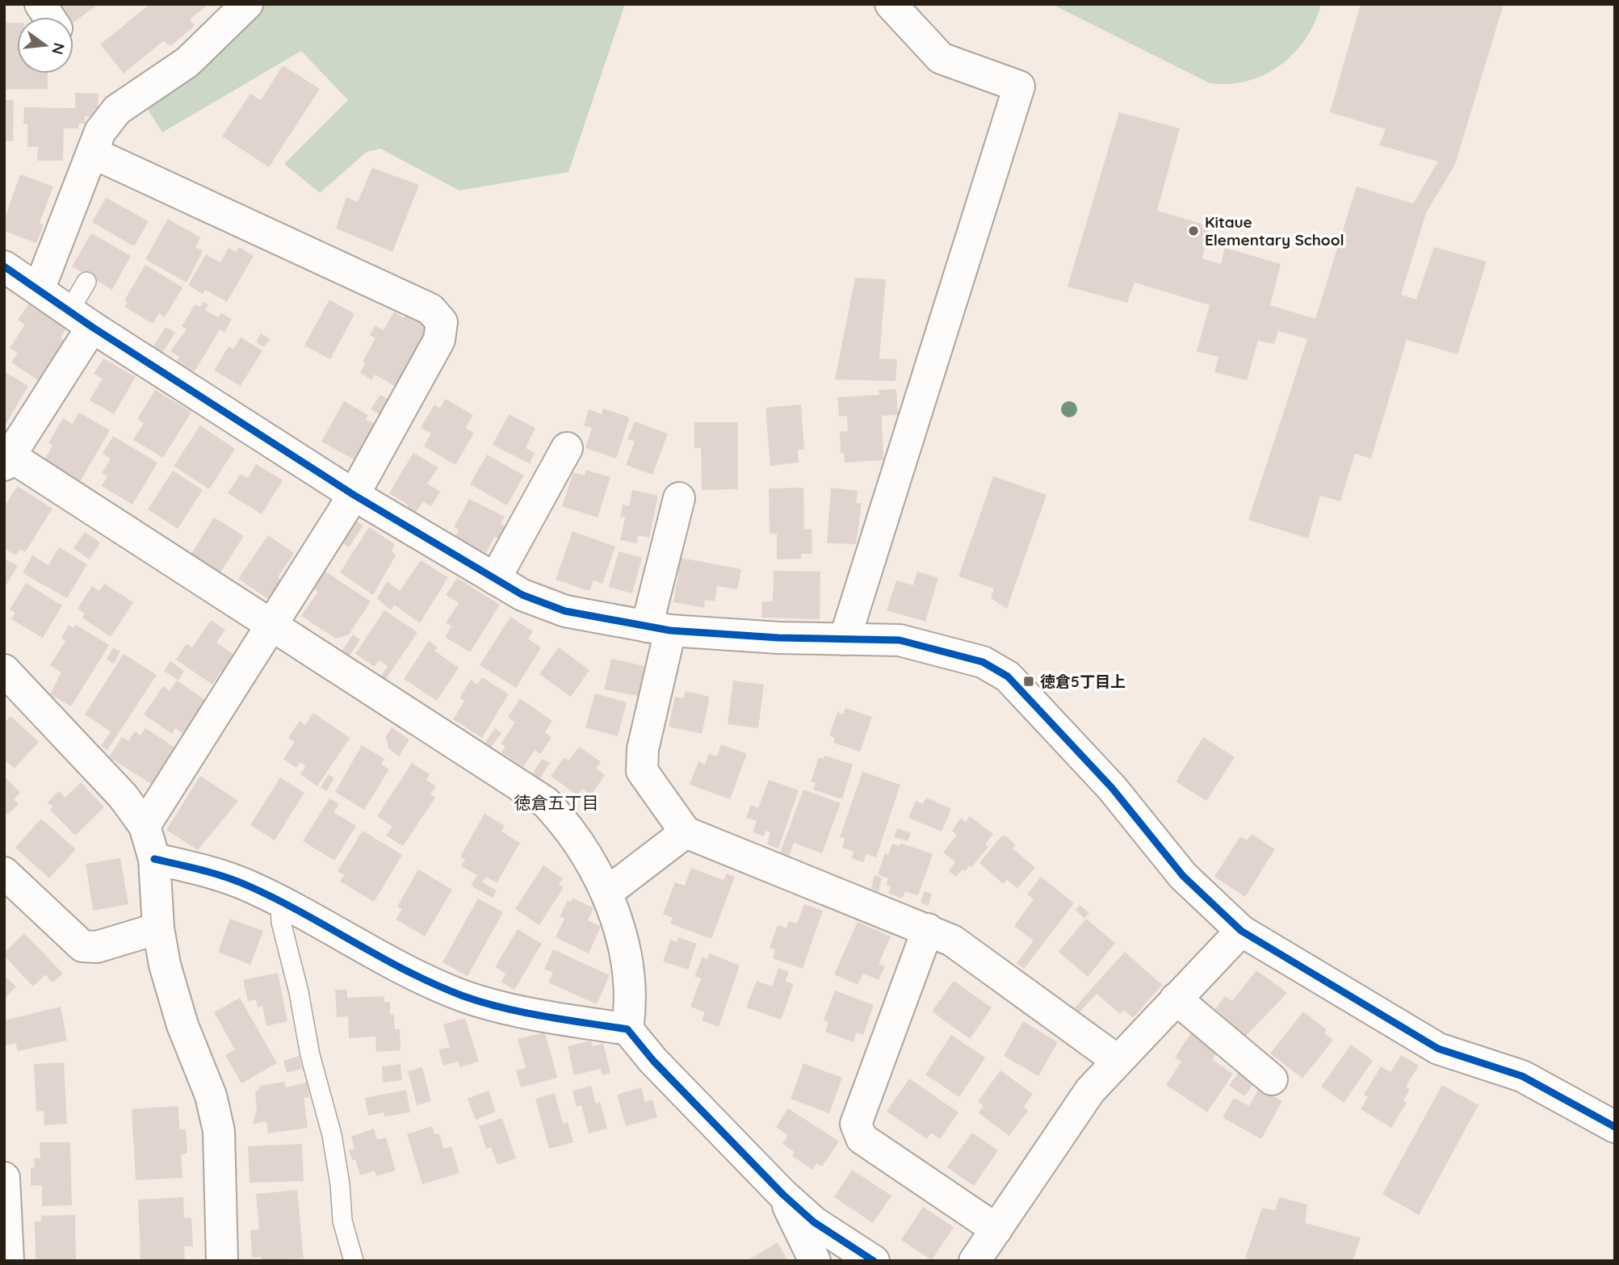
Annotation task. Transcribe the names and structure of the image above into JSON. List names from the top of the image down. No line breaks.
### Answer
{"districts":["徳倉五丁目"],"places":{"other":["Kitaue Elementary School"],"transit":["徳倉5丁目上"]},"north":"right"}
